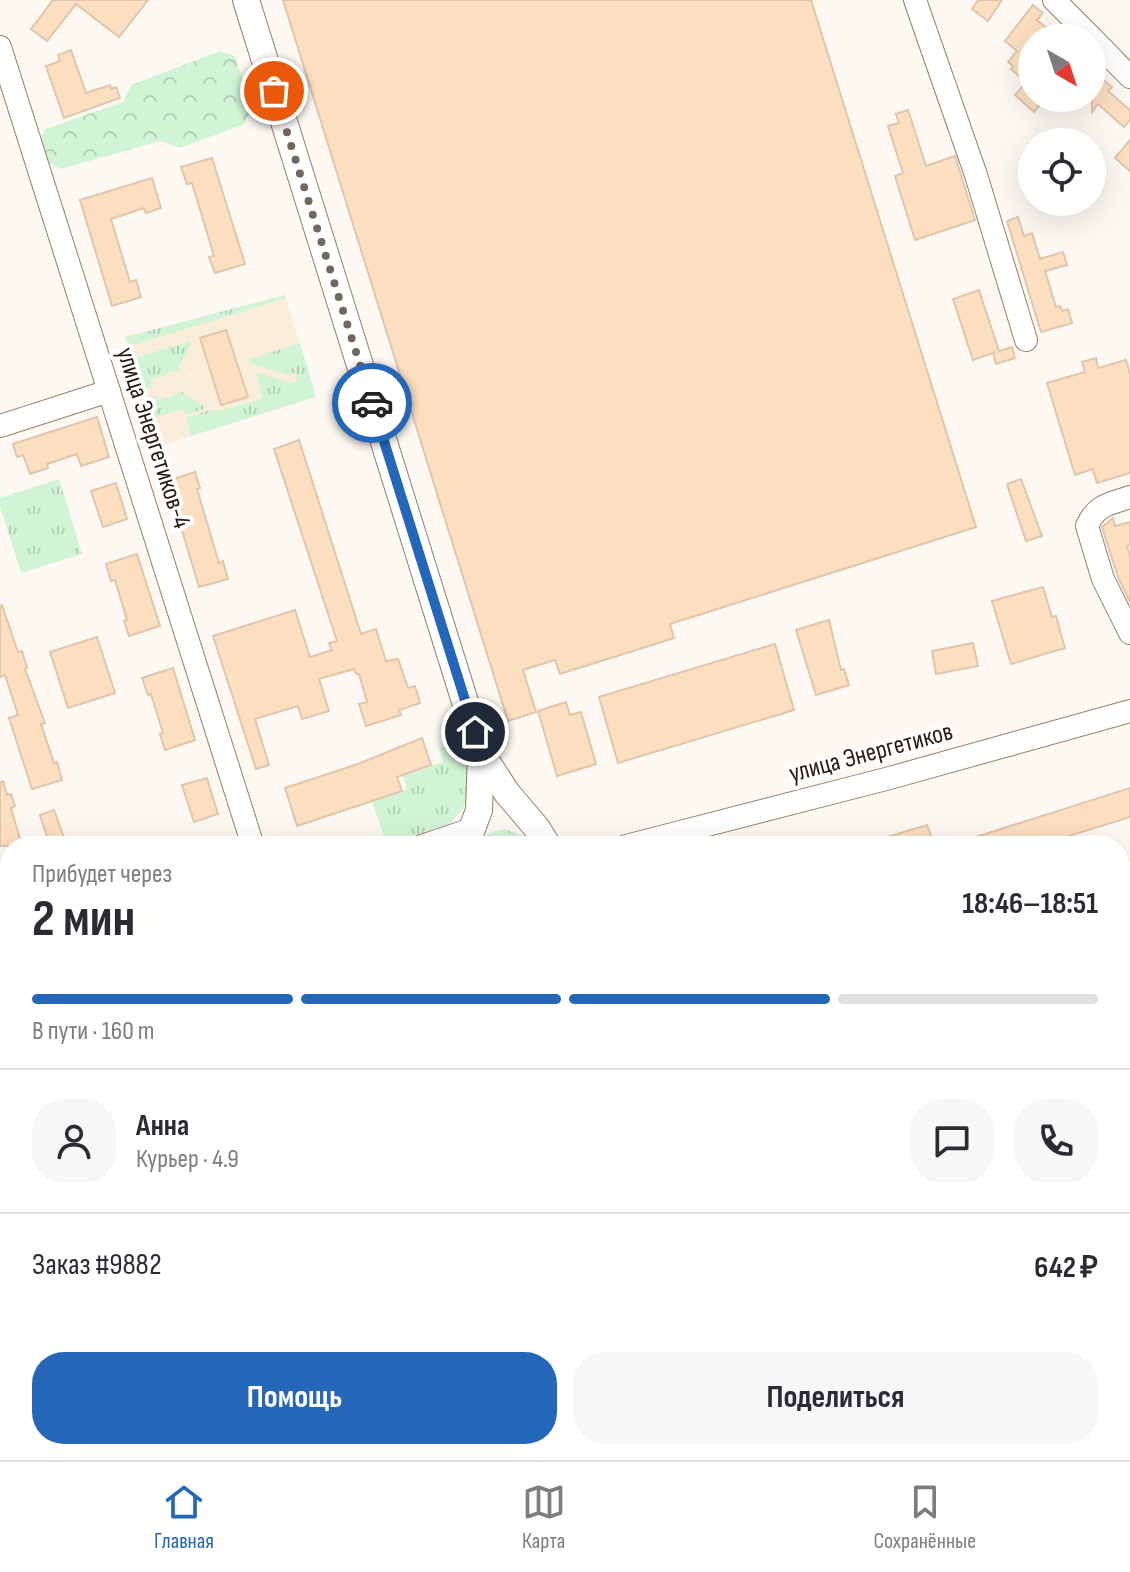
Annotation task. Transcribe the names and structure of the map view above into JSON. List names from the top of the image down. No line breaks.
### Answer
{"streets":{"street":["улица Энергетиков-4","улица Энергетиков"]},"north":"bottom right","page":{"heading":["2 мин","Прибудет через","18:46–18:51"],"panel":["Анна","Курьер · 4.9","Заказ #9882","642 ₽"],"bar":"В пути · 160 m","buttons":["Помощь","Поделиться"],"tabs":["Главная","Карта","Сохранённые"]}}
